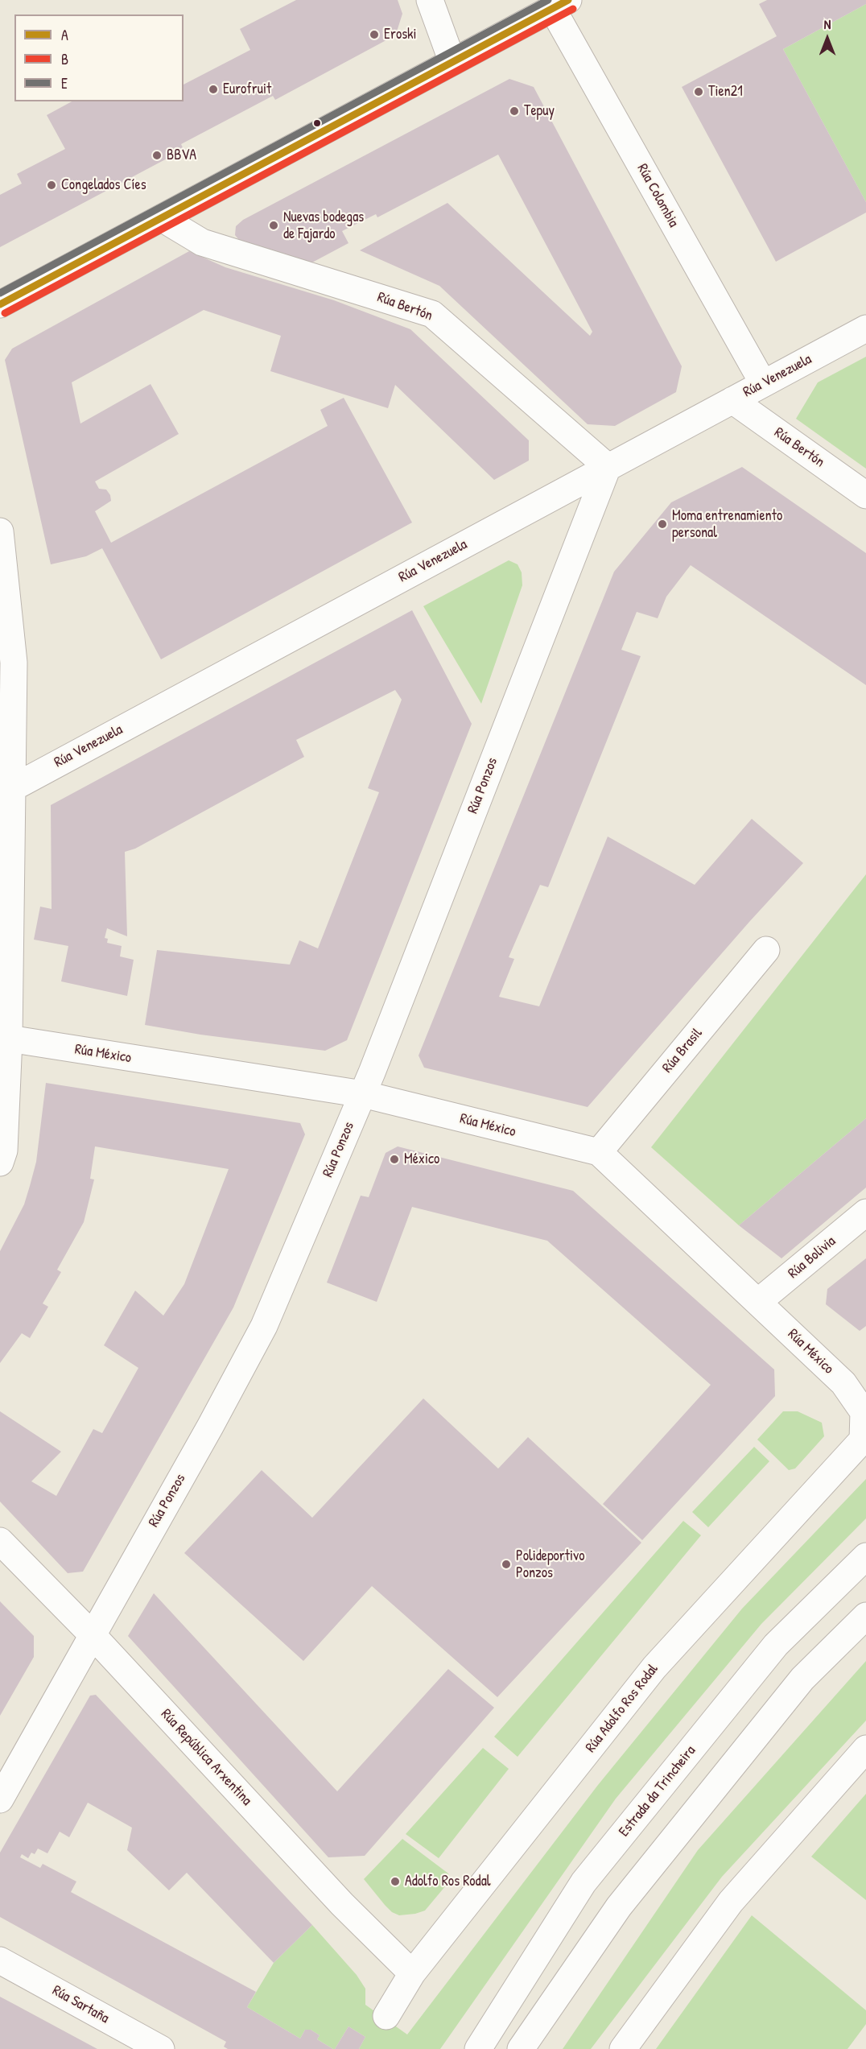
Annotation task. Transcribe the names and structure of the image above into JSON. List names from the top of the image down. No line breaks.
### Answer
{"streets":{"main road":["Rúa Colombia","Rúa Bertón","Rúa Venezuela","Rúa Ponzos","Rúa Brasil","Rúa México","Rúa Bolivia","Rúa Adolfo Ros Rodal","Rúa República Arxentina","Estrada da Trincheira","Rúa Sartaña"]},"crossings":[["Rúa Colombia","Rúa Venezuela"],["Rúa Bertón","Rúa Venezuela"],["Rúa Bertón","Rúa Ponzos"],["Rúa Venezuela","Rúa Ponzos"],["Rúa Ponzos","Rúa México"],["Rúa Ponzos","Rúa República Arxentina"],["Rúa Brasil","Rúa México"],["Rúa México","Rúa Bolivia"],["Rúa México","Rúa Adolfo Ros Rodal"],["Rúa Adolfo Ros Rodal","Rúa República Arxentina"]],"places":["Eroski","Eurofruit","Tien21","Tepuy","BBVA","Congelados Cíes","Nuevas bodegas de Fajardo","Moma entrenamiento personal","México","Polideportivo Ponzos","Adolfo Ros Rodal"],"lines":["transit line A","transit line E","transit line B"],"legend":["A","B","E"],"north":"top"}
